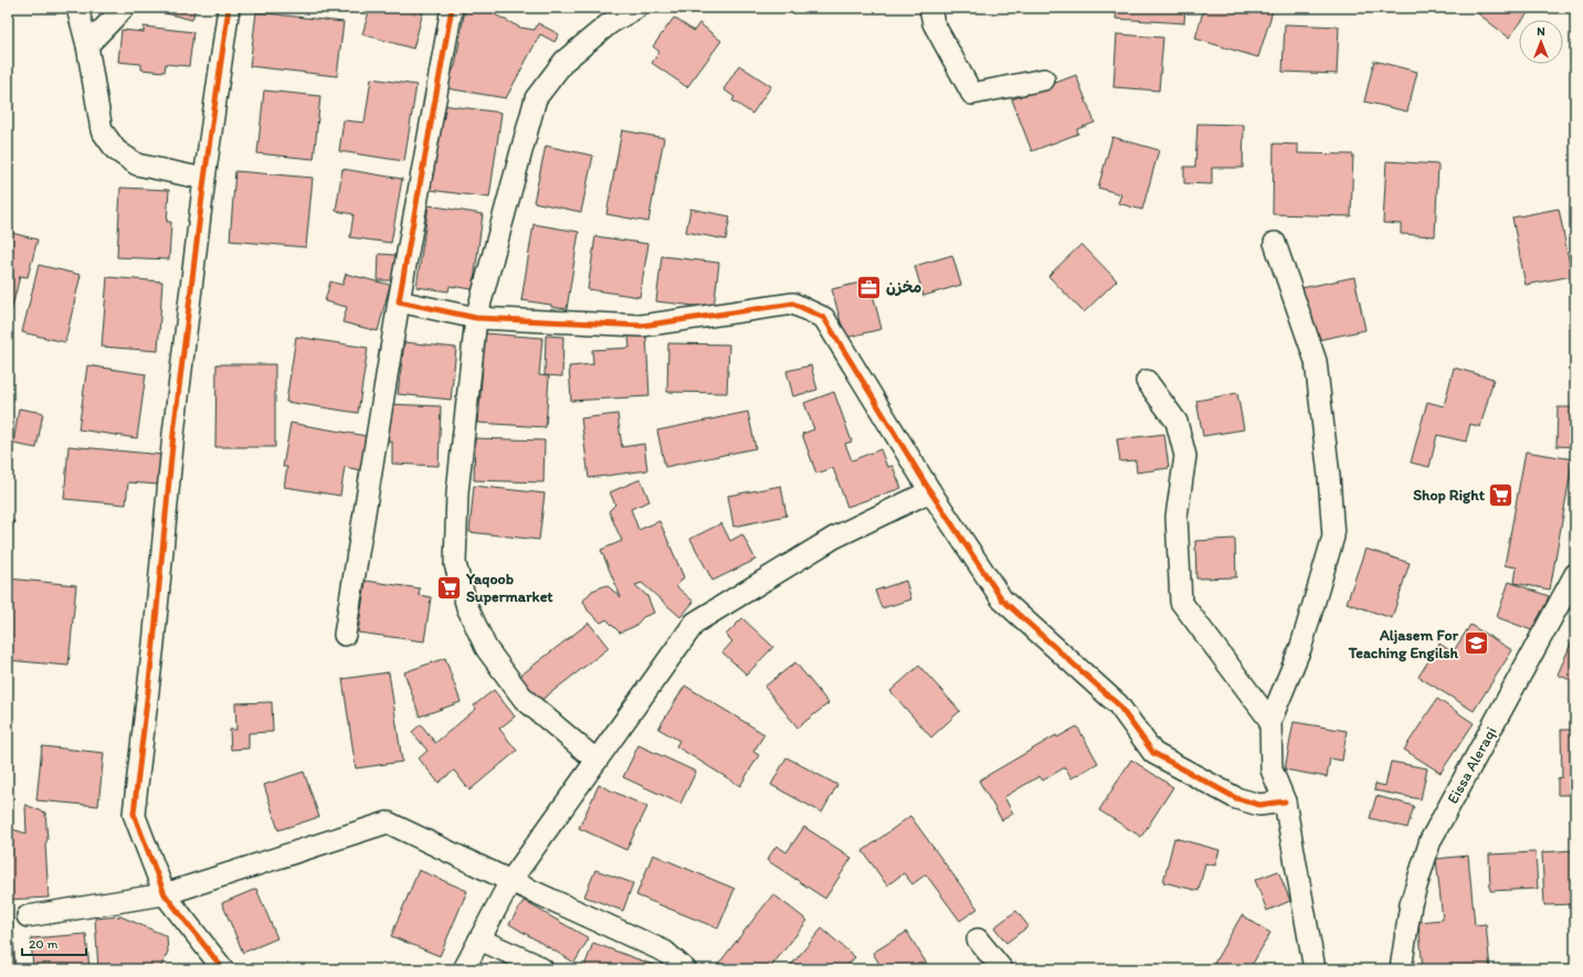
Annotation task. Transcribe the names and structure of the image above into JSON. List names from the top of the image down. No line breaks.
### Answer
{"streets":{"street":["Eissa Aleraqi"]},"places":{"office":["مخزن"],"supermarket":["Shop Right","Yaqoob Supermarket"],"school or university":["Aljasem For Teaching Engilsh"]},"scale_bar":"20 m","north":"top"}
